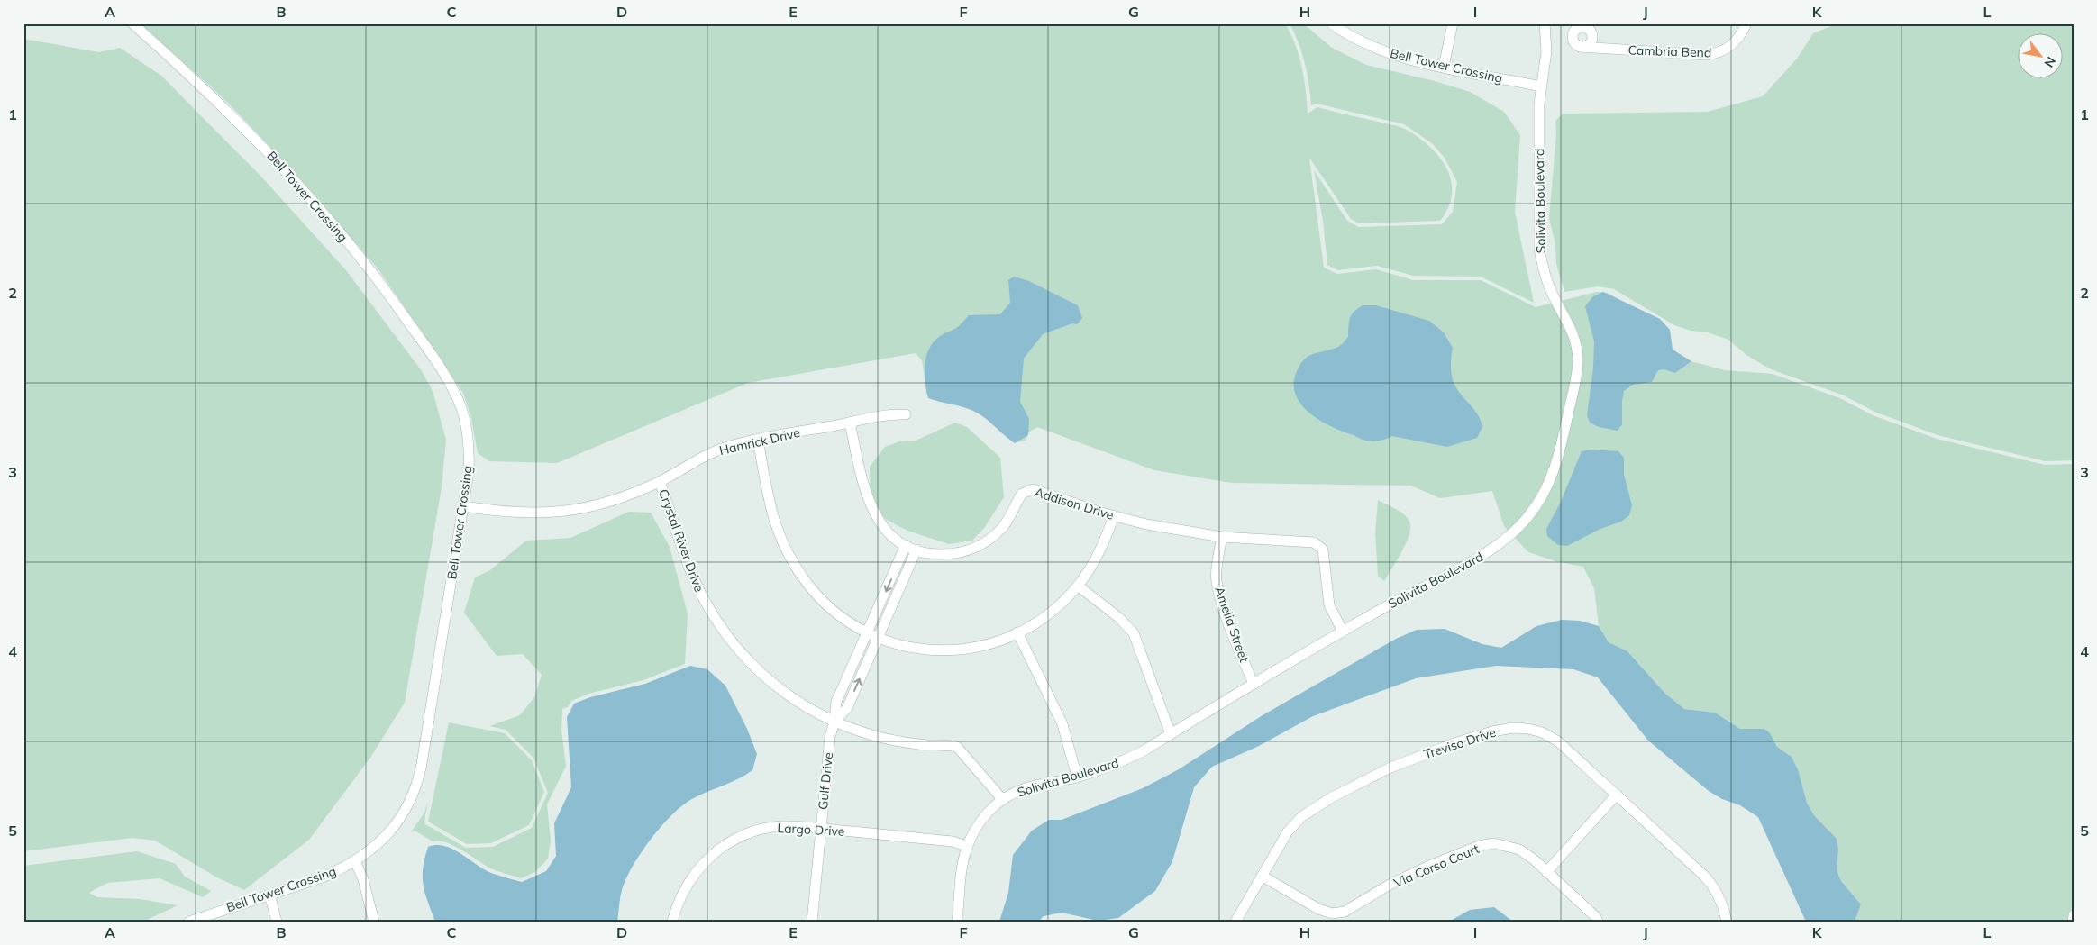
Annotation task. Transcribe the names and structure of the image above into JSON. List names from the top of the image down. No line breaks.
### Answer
{"streets":{"street":["Cambria Bend","Bell Tower Crossing","Solivita Boulevard","Hamrick Drive","Addison Drive","Crystal River Drive","Amelia Street","Treviso Drive","Gulf Drive","Largo Drive","Via Corso Court"]},"crossings":[["Bell Tower Crossing","Solivita Boulevard"],["Bell Tower Crossing","Hamrick Drive"],["Solivita Boulevard","Addison Drive"],["Solivita Boulevard","Crystal River Drive"],["Solivita Boulevard","Amelia Street"],["Solivita Boulevard","Largo Drive"],["Hamrick Drive","Addison Drive"],["Hamrick Drive","Crystal River Drive"],["Addison Drive","Amelia Street"],["Addison Drive","Gulf Drive"],["Crystal River Drive","Gulf Drive"],["Treviso Drive","Via Corso Court"],["Gulf Drive","Largo Drive"]],"north":"bottom right","grid":{"columns":["A","B","C","D","E","F","G","H","I","J","K","L"],"rows":["1","2","3","4","5"]}}
